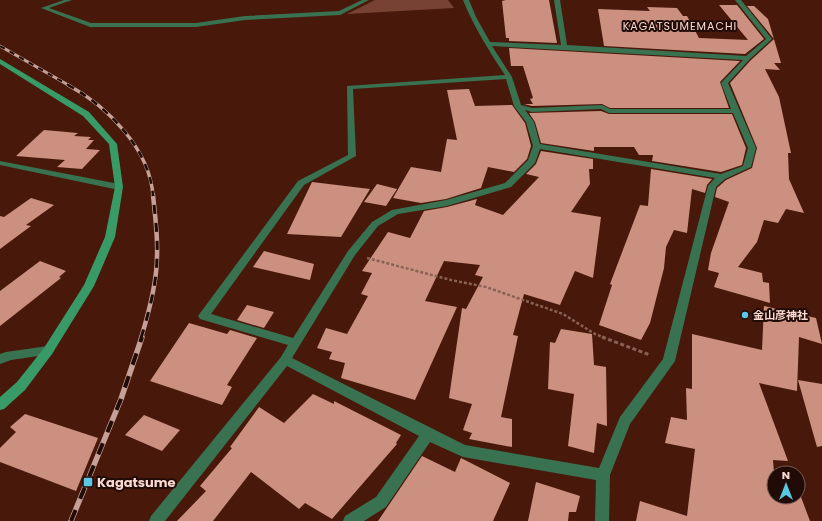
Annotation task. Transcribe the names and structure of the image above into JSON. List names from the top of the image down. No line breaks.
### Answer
{"districts":["KAGATSUMEMACHI"],"places":{"other":["金山彦神社"],"transit":["Kagatsume"]},"north":"top"}
